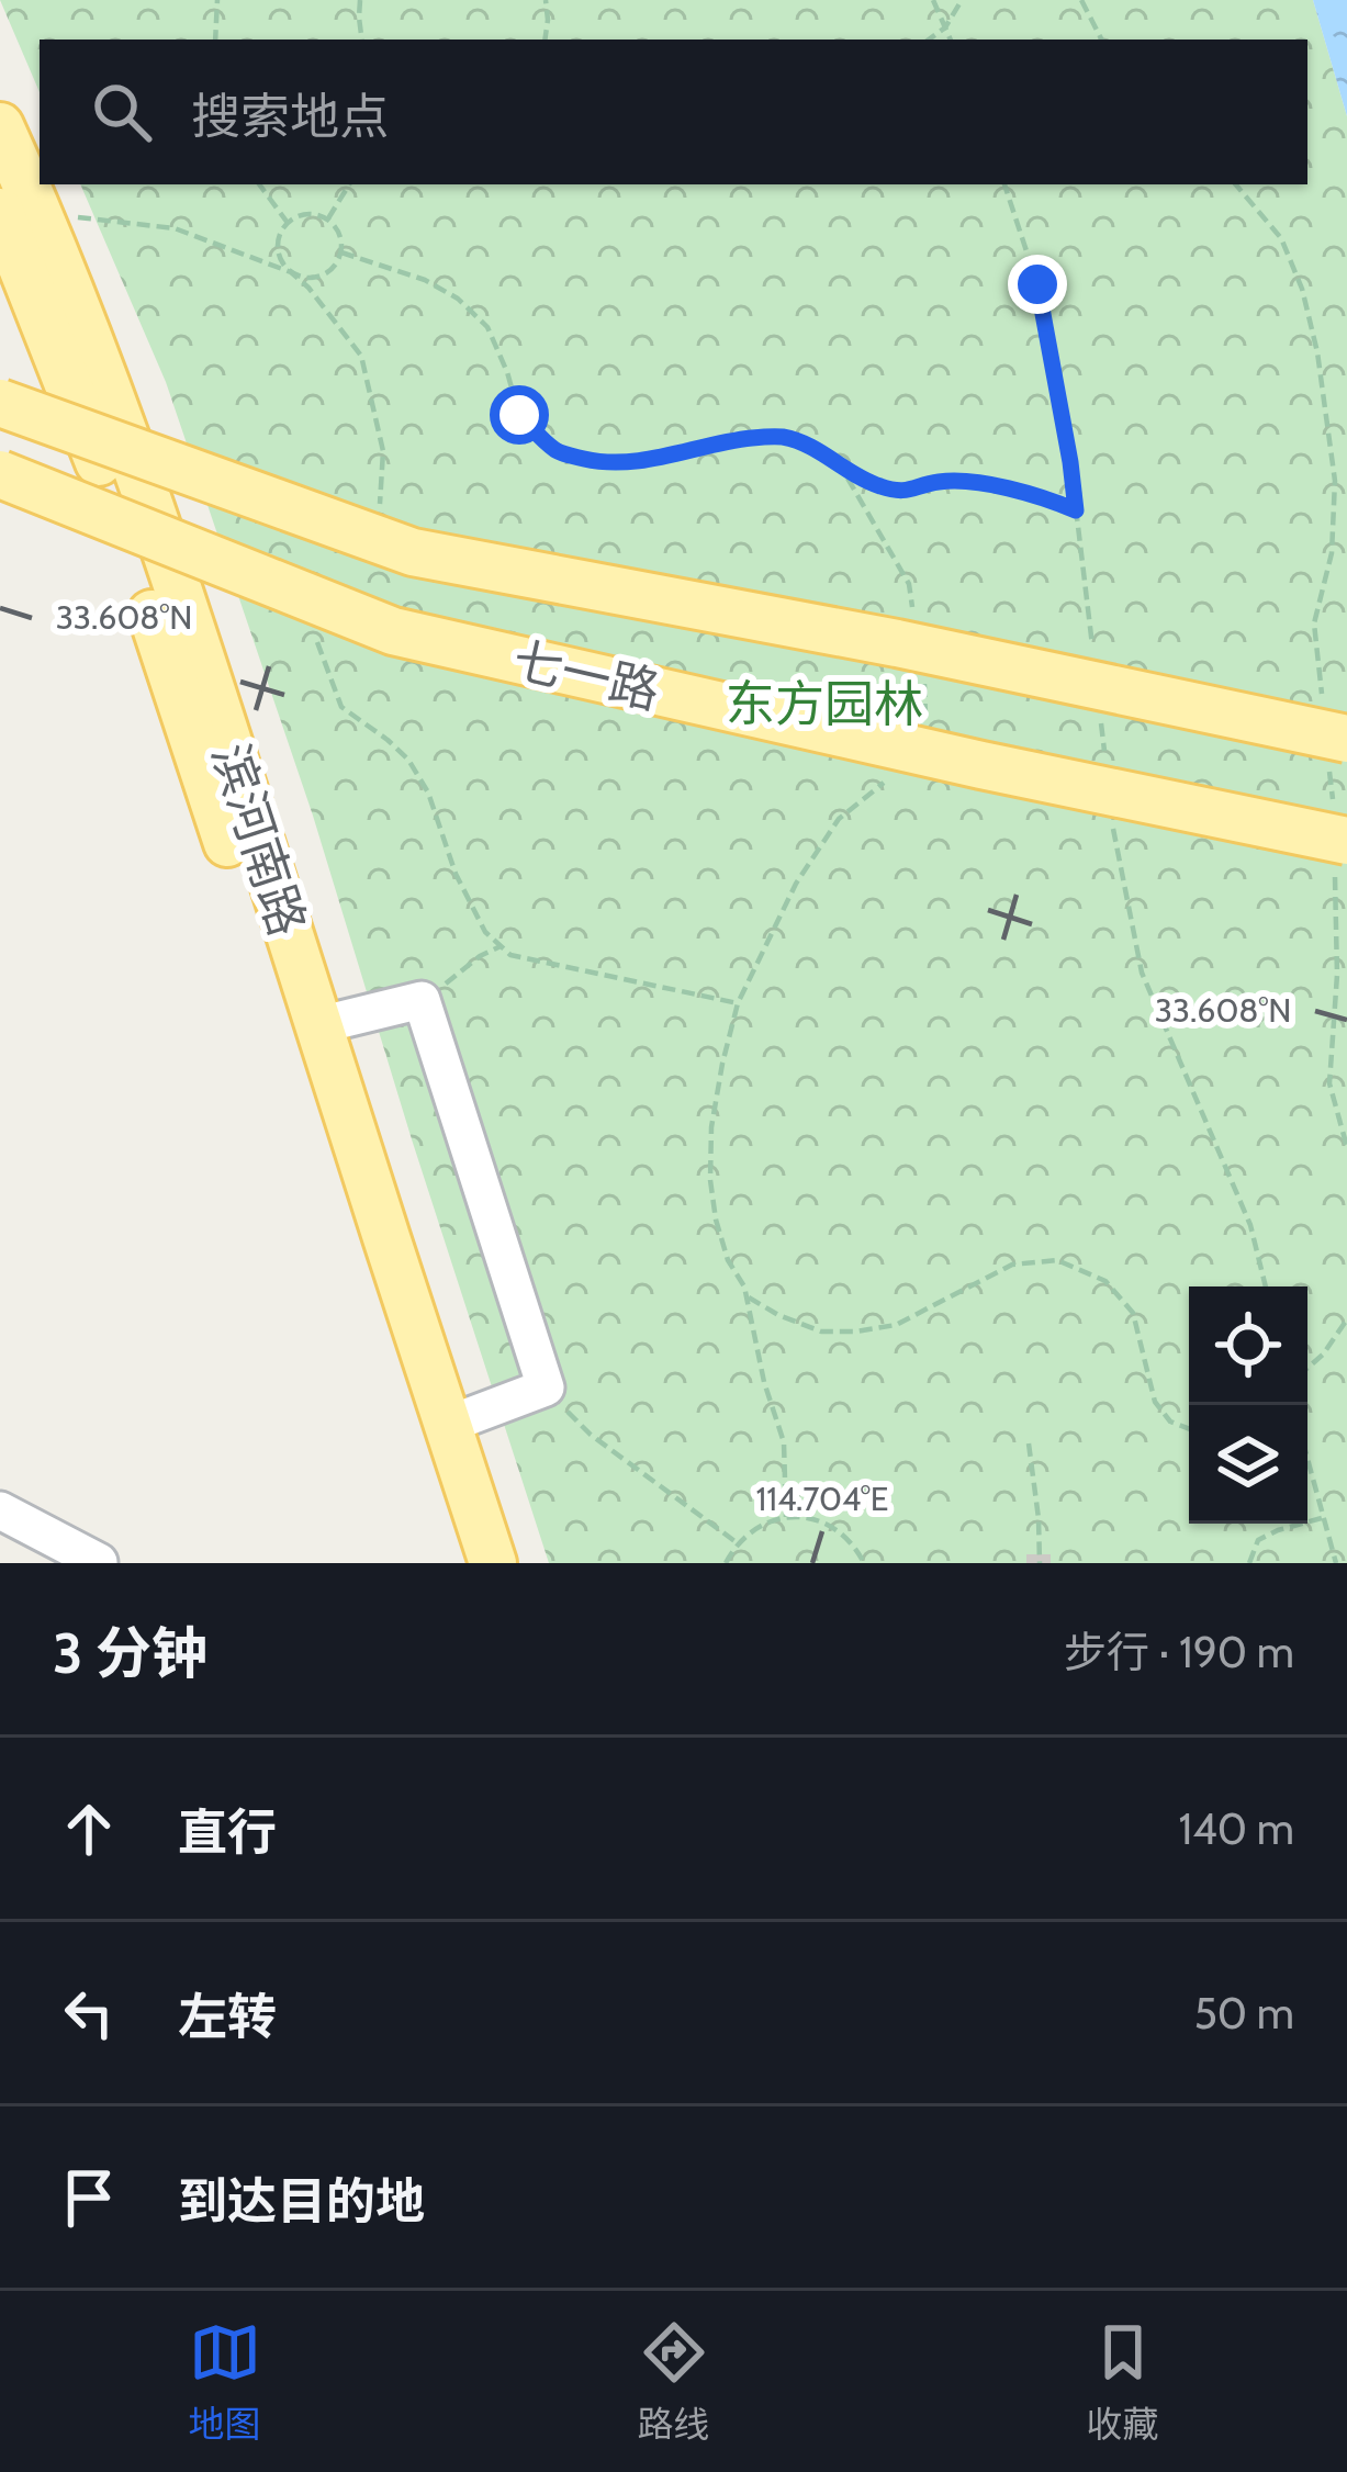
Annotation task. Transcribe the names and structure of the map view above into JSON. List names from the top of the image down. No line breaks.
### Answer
{"streets":{"main road":["七一路","滨河南路"]},"parks":["东方园林"],"page":{"search":"搜索地点","heading":["3 分钟","步行 · 190 m"],"list":[["直行","140 m"],["左转","50 m"],"到达目的地"],"nav":["地图","路线","收藏"]},"coordinates":["33.608°N","114.704°E"]}
